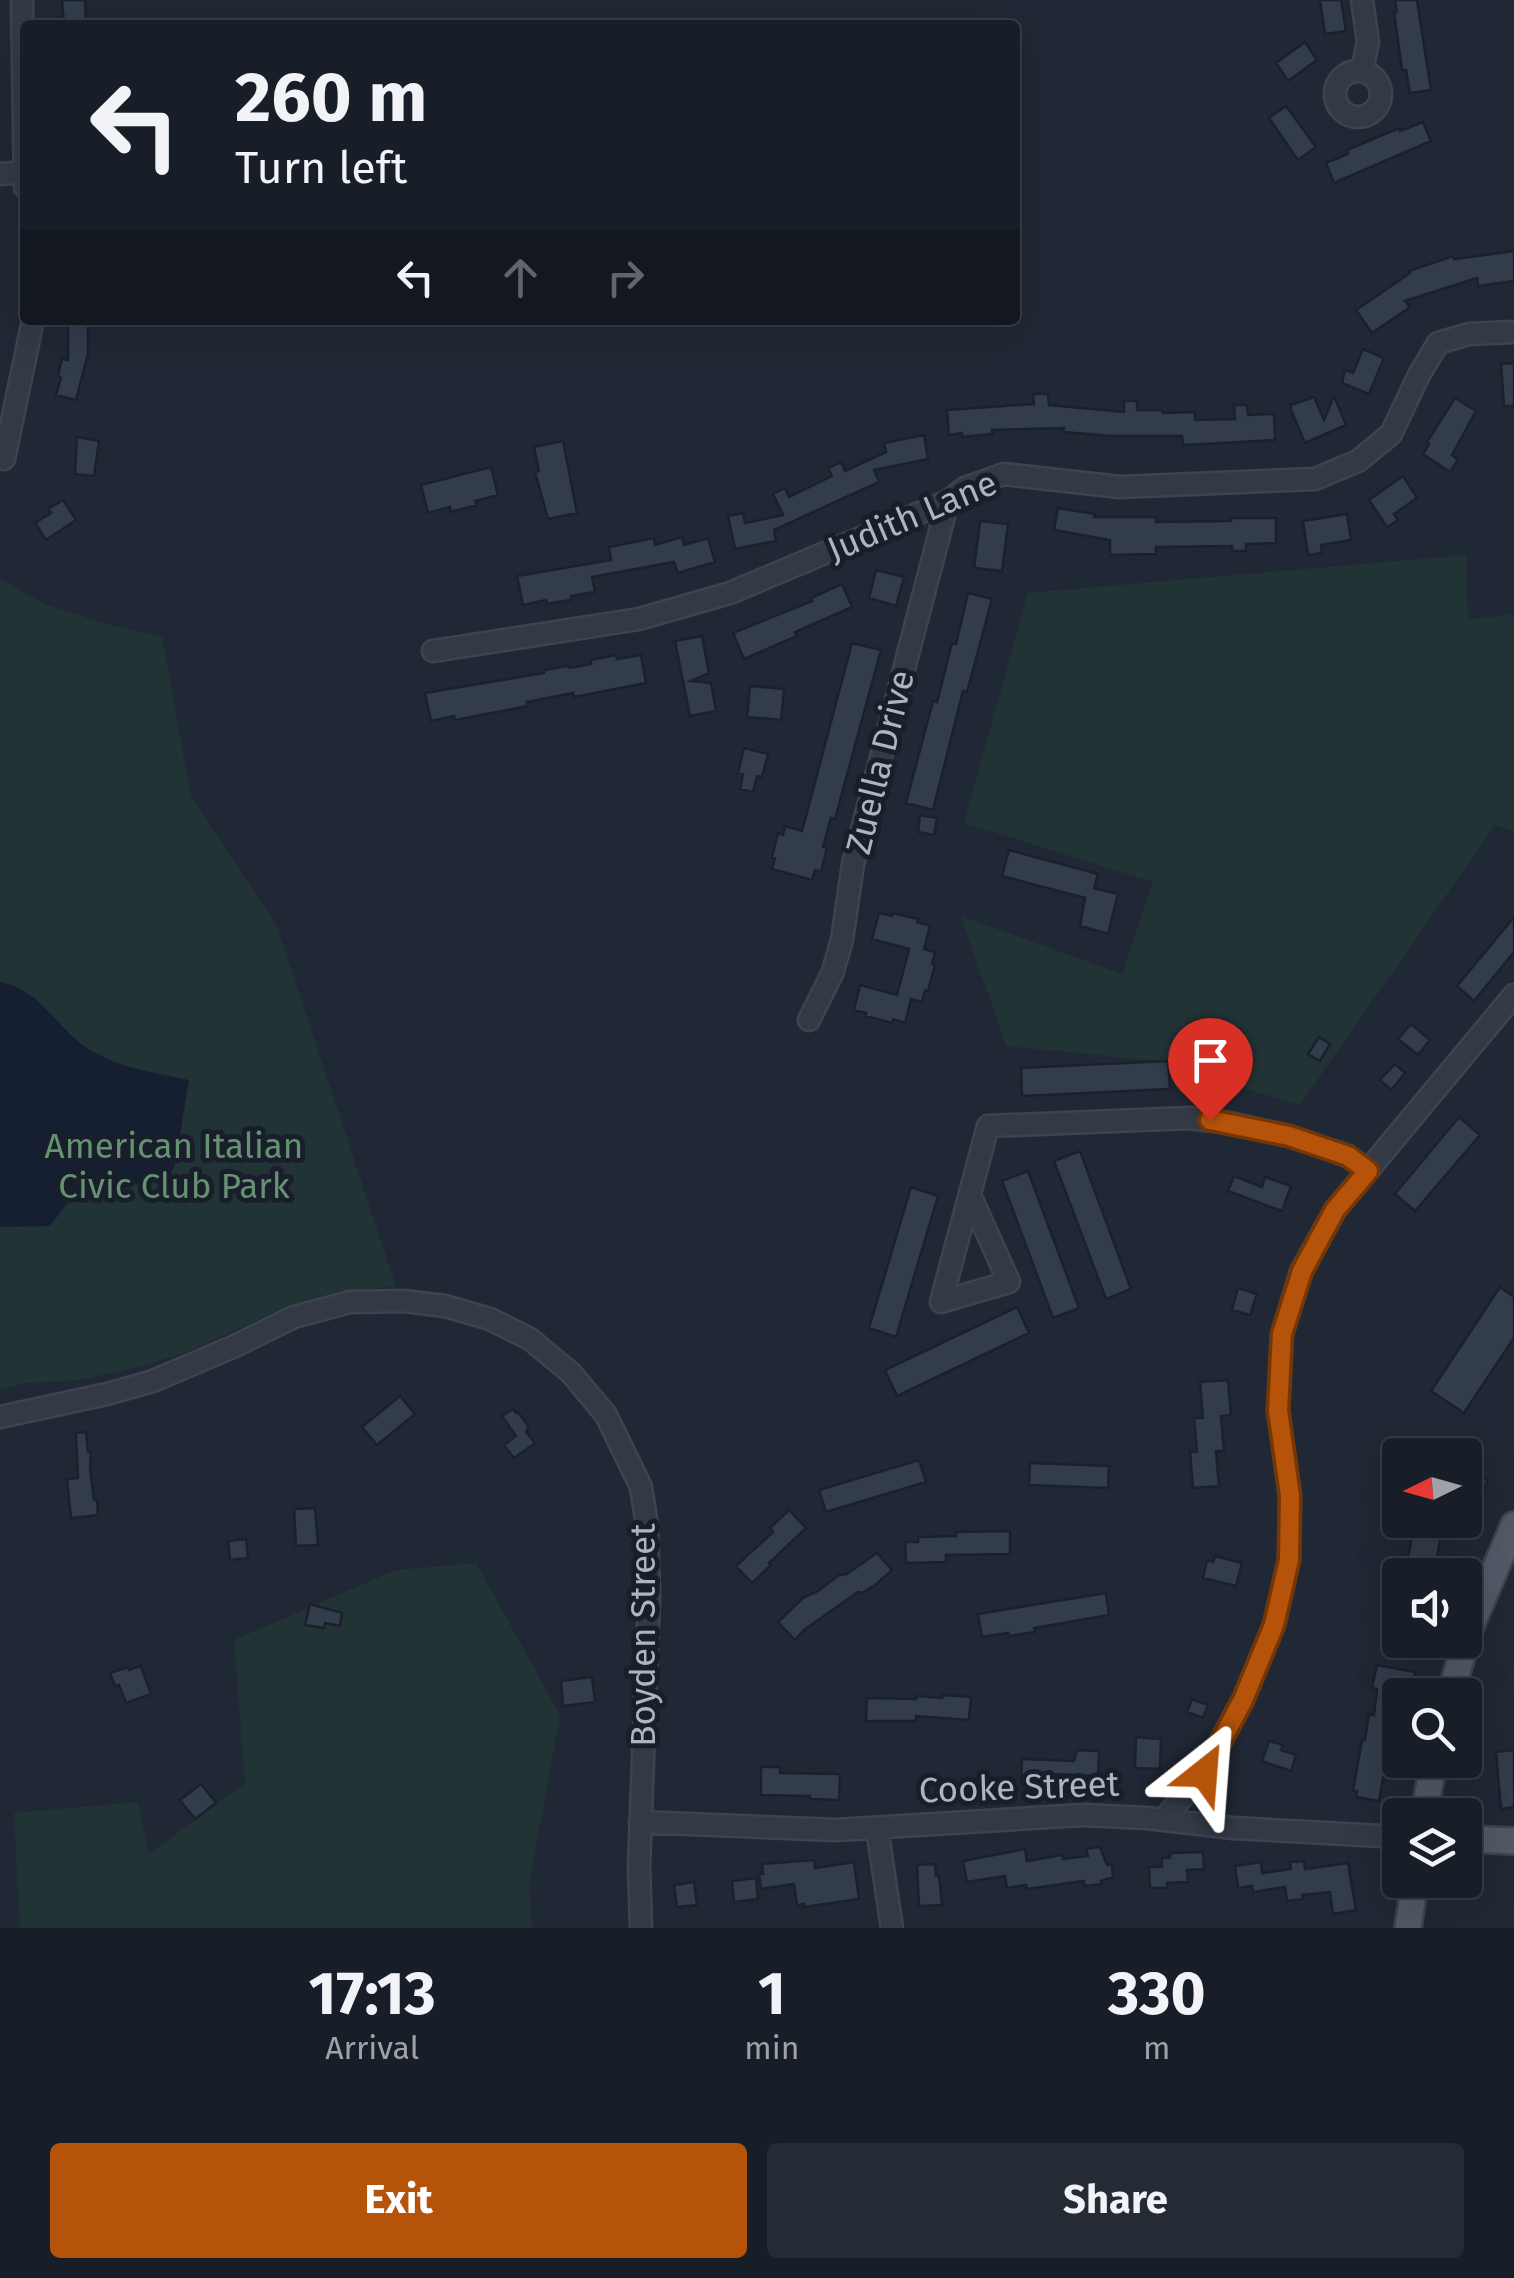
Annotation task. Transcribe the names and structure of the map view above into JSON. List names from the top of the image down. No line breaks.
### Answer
{"streets":{"street":["Judith Lane","Zuella Drive","Boyden Street","Cooke Street"]},"crossings":[["Judith Lane","Zuella Drive"],["Boyden Street","Cooke Street"]],"parks":["American Italian Civic Club Park"],"north":"left","page":{"turn":["260 m","Turn left"],"eta":["17:13","Arrival","1","min","330","m"],"buttons":["Exit","Share"]}}
